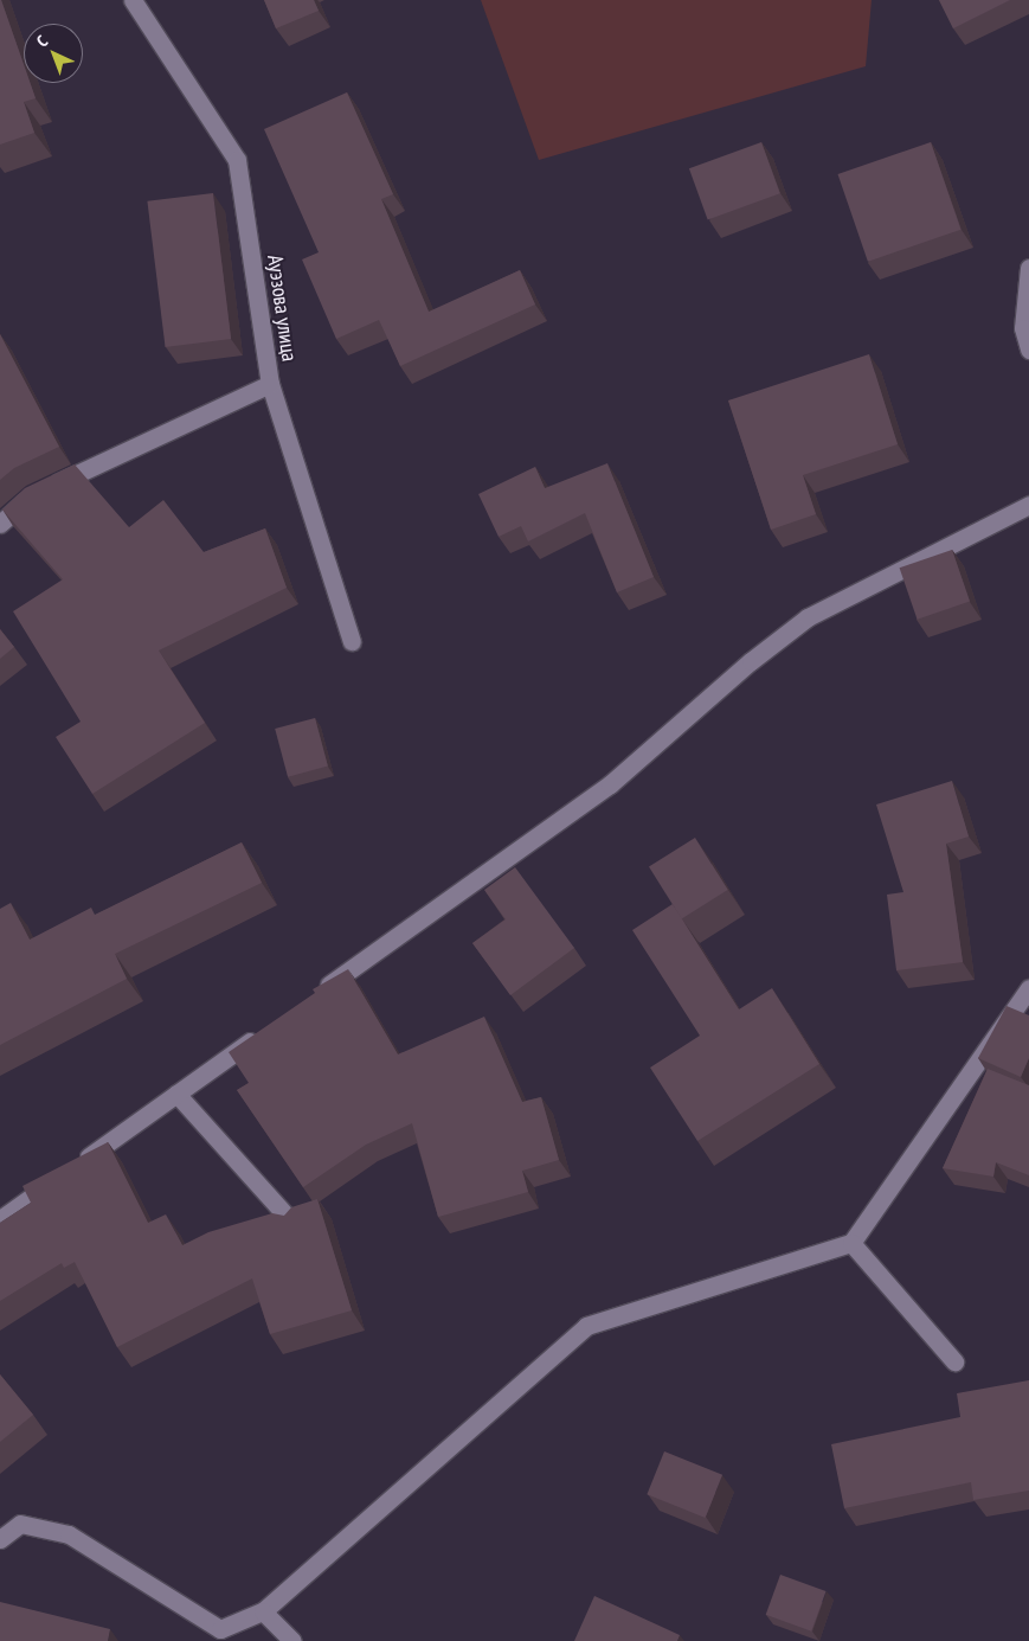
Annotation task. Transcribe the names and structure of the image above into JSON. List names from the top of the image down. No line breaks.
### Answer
{"streets":{"street":["Ауэзова улица"]},"north":"top left"}
